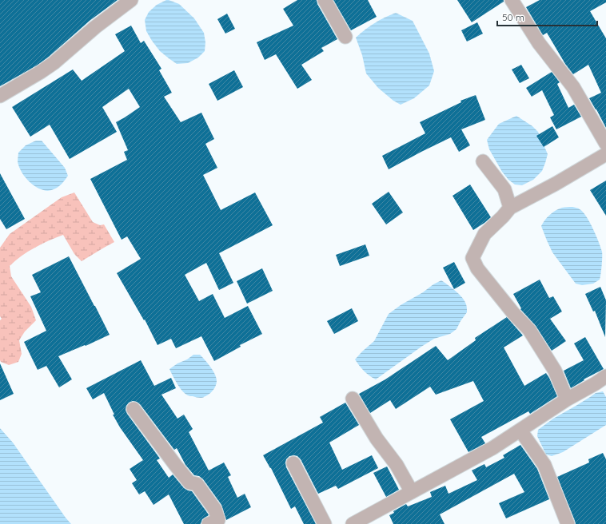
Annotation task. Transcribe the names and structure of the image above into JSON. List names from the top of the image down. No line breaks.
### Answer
{"scale_bar":"50 m"}
